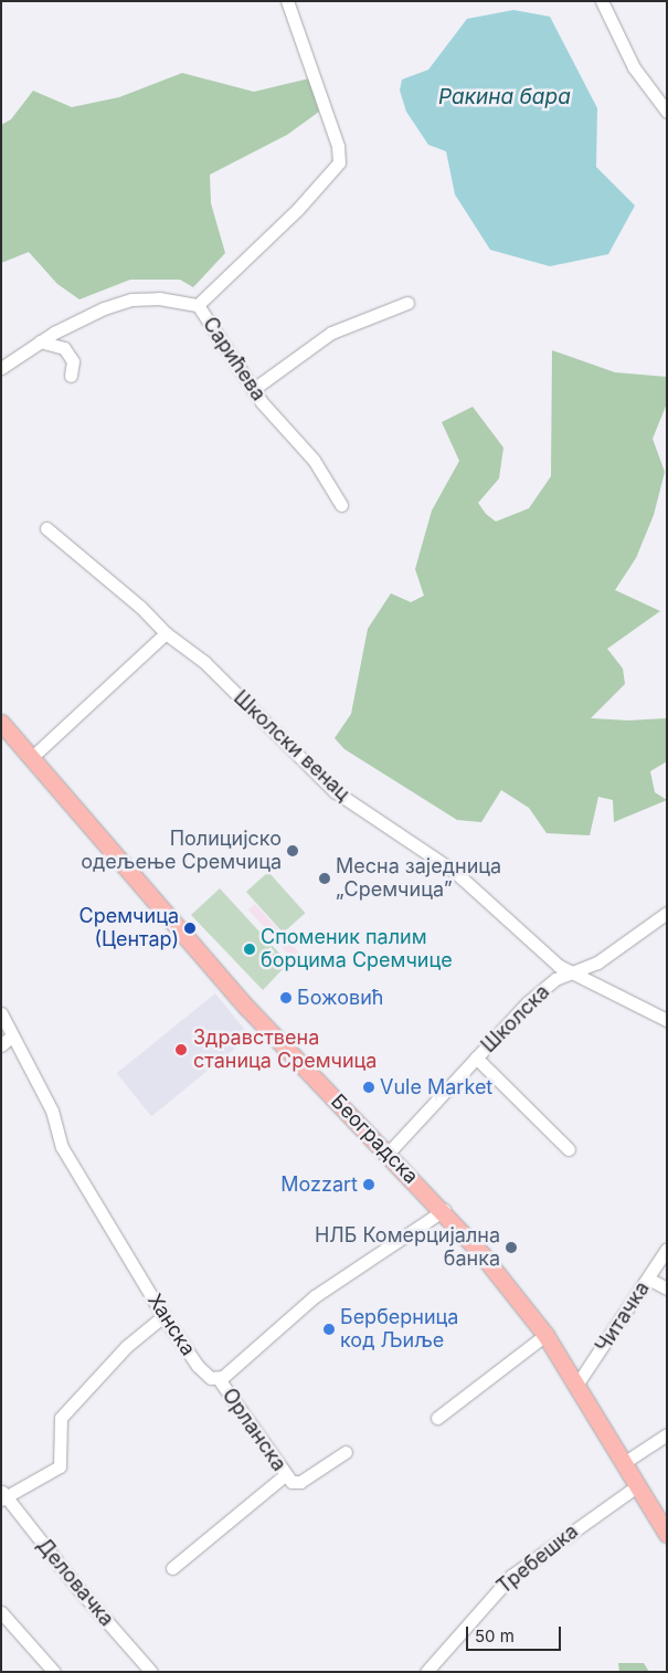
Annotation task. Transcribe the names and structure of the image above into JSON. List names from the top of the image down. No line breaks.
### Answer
{"streets":{"main road":["Београдска"],"street":["Сарићева","Школски венац","Школска","Читачка","Ханска","Орланска","Требешка","Деловачка"]},"crossings":[["Школски венац","Школска"],["Школска","Београдска"],["Београдска","Читачка"],["Београдска","Требешка"],["Ханска","Орланска"]],"water":["Ракина бара"],"places":["Полицијско одељење Сремчица","Месна заједница „Сремчица”","Сремчица (Центар)","Споменик палим борцима Сремчице","Божовић","Здравствена станица Сремчица","Vule Market","Mozzart","НЛБ Комерцијална банка","Берберница код Љиље"],"scale_bar":"50 m"}
